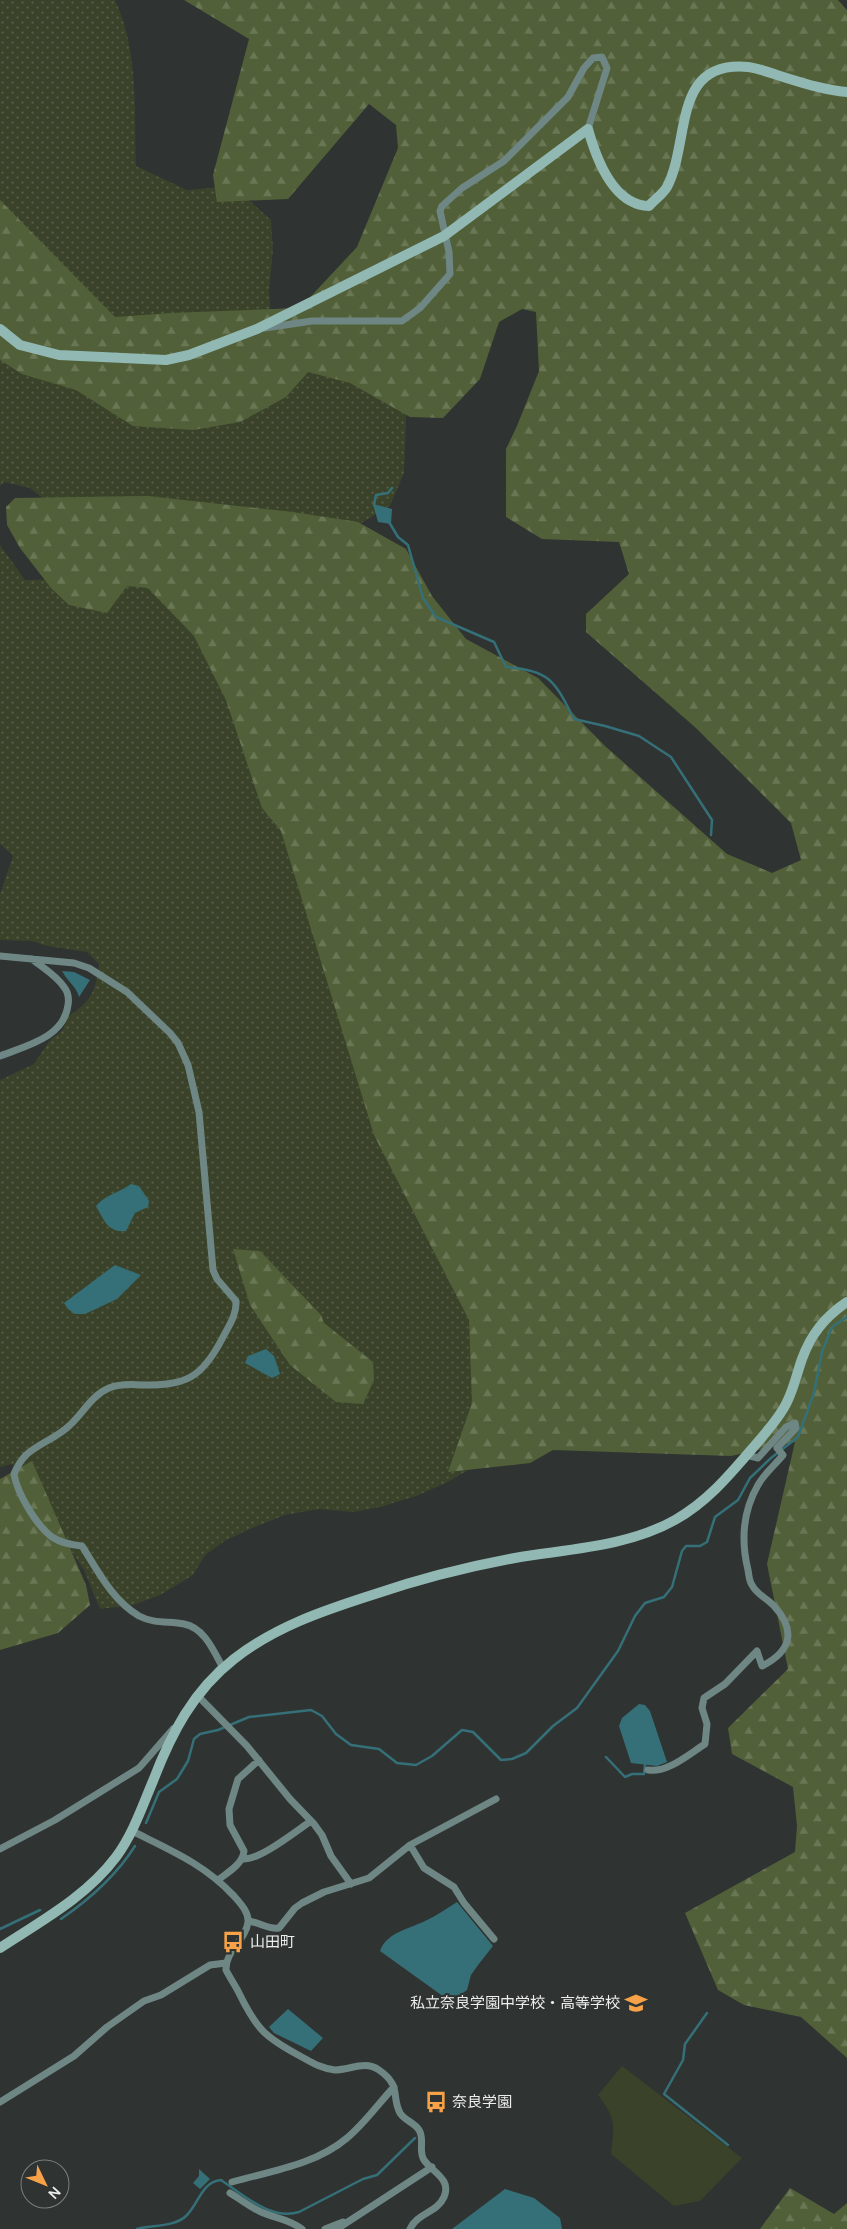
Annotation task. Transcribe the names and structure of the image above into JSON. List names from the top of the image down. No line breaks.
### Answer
{"places":{"bus stop":["山田町","奈良学園"],"school or university":["私立奈良学園中学校・高等学校"]},"north":"bottom right"}
